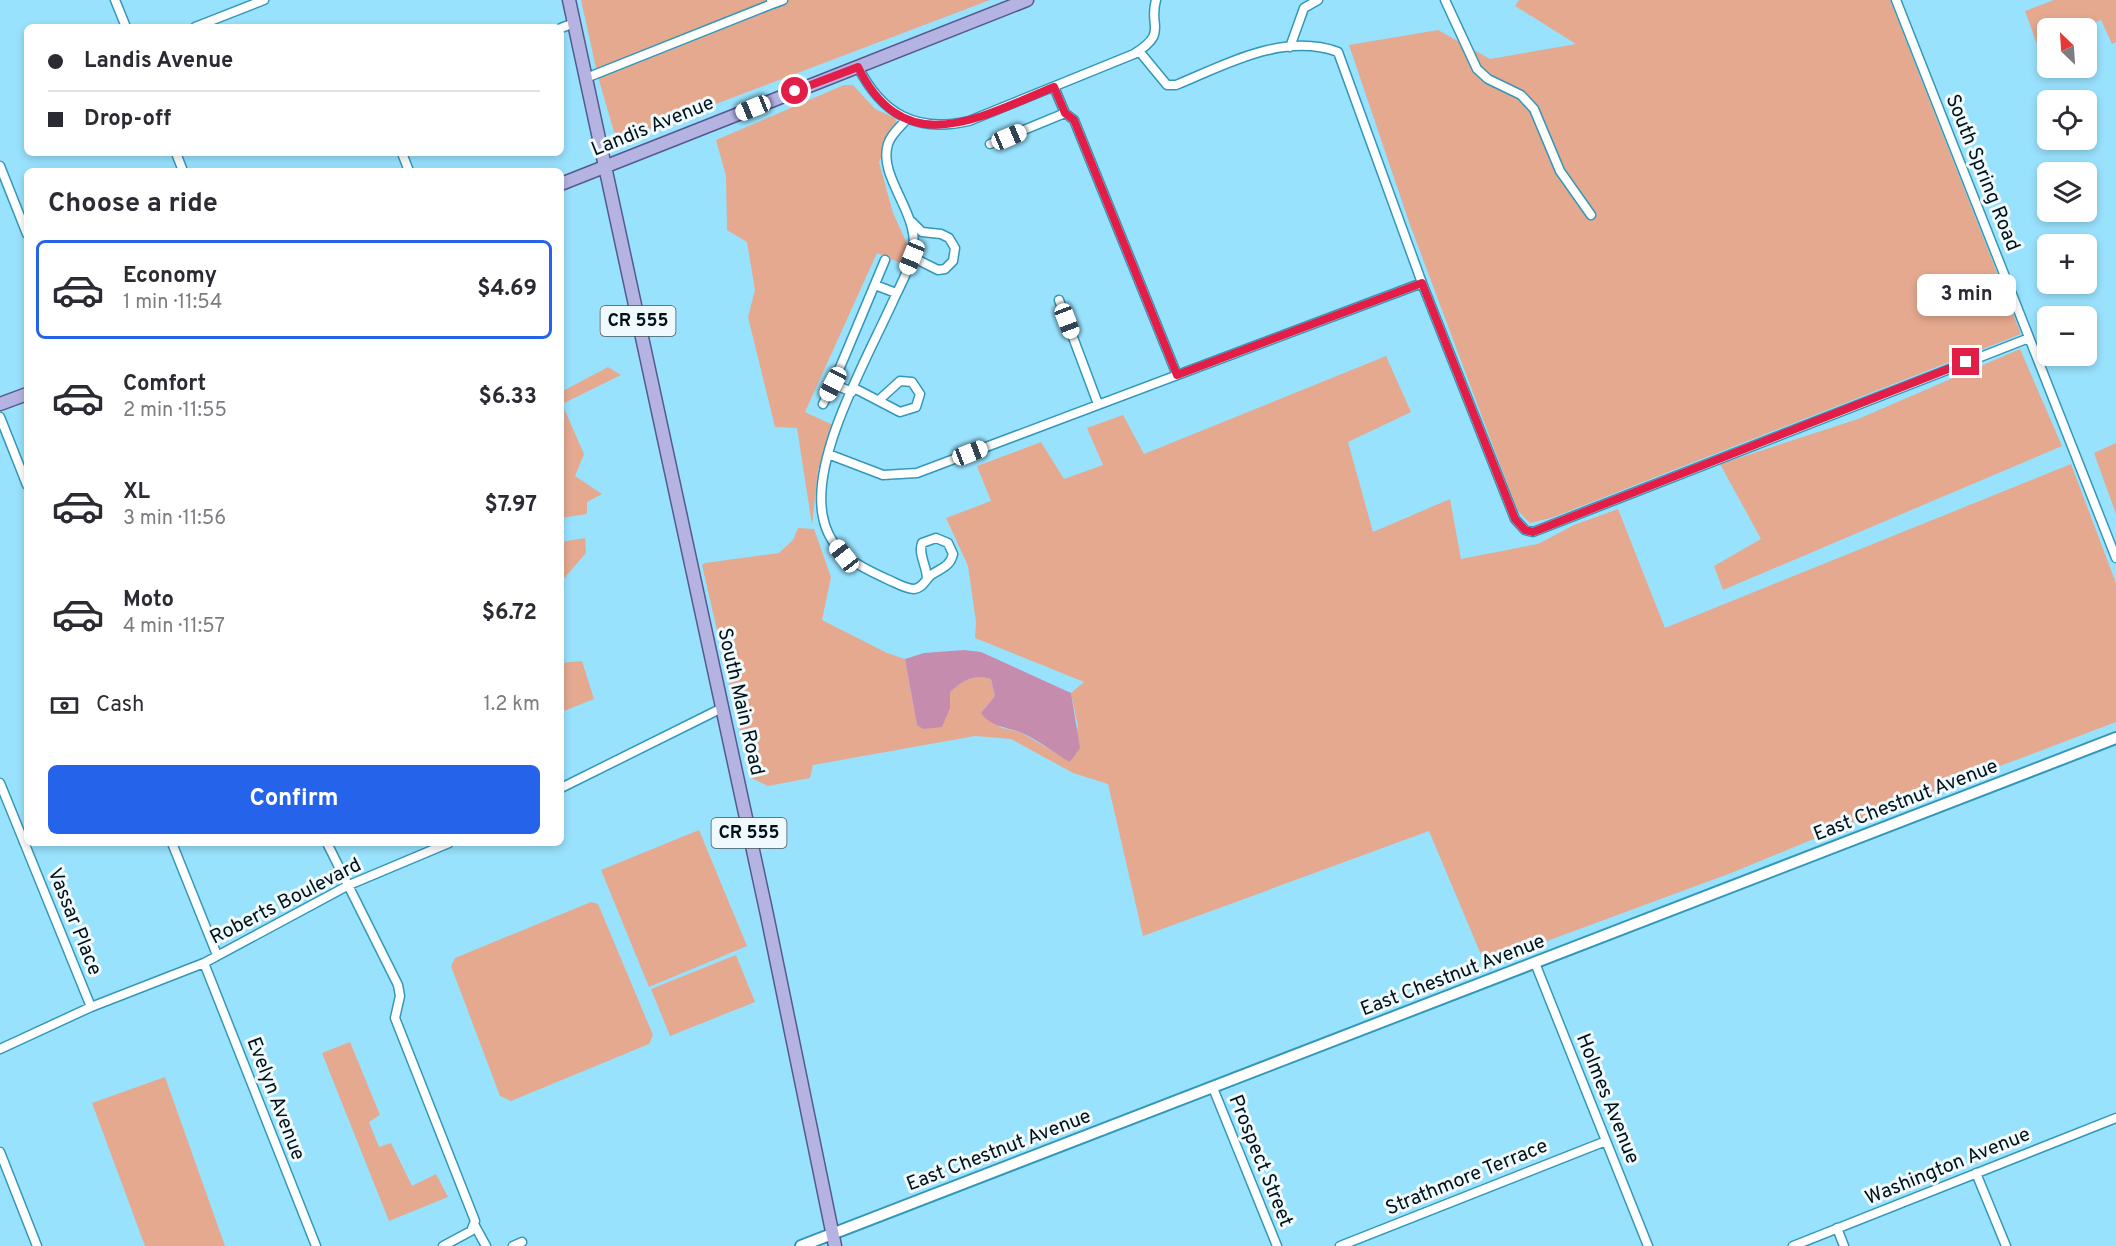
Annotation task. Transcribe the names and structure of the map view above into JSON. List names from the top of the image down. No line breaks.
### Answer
{"streets":{"main road":["Landis Avenue","CR 555","South Main Road"],"street":["South Spring Road","East Chestnut Avenue","Roberts Boulevard","Vassar Place","Evelyn Avenue","Holmes Avenue","Prospect Street","Washington Avenue","Strathmore Terrace"]},"crossings":[["Landis Avenue","South Main Road"],["South Main Road","East Chestnut Avenue"],["East Chestnut Avenue","Holmes Avenue"],["East Chestnut Avenue","Prospect Street"],["Roberts Boulevard","Vassar Place"],["Roberts Boulevard","Evelyn Avenue"],["Holmes Avenue","Strathmore Terrace"]],"north":"top left","page":{"map_buttons":["+","−"],"banner":["Landis Avenue","Drop-off"],"heading":"Choose a ride","list":[{"name":"Economy","note":"1 min · 11:54","value":"$4.69"},{"name":"Comfort","note":"2 min · 11:55","value":"$6.33"},{"name":"XL","note":"3 min · 11:56","value":"$7.97"},{"name":"Moto","note":"4 min · 11:57","value":"$6.72"}],"bubble":"3 min","pay":["Cash","1.2 km"],"buttons":"Confirm"}}
